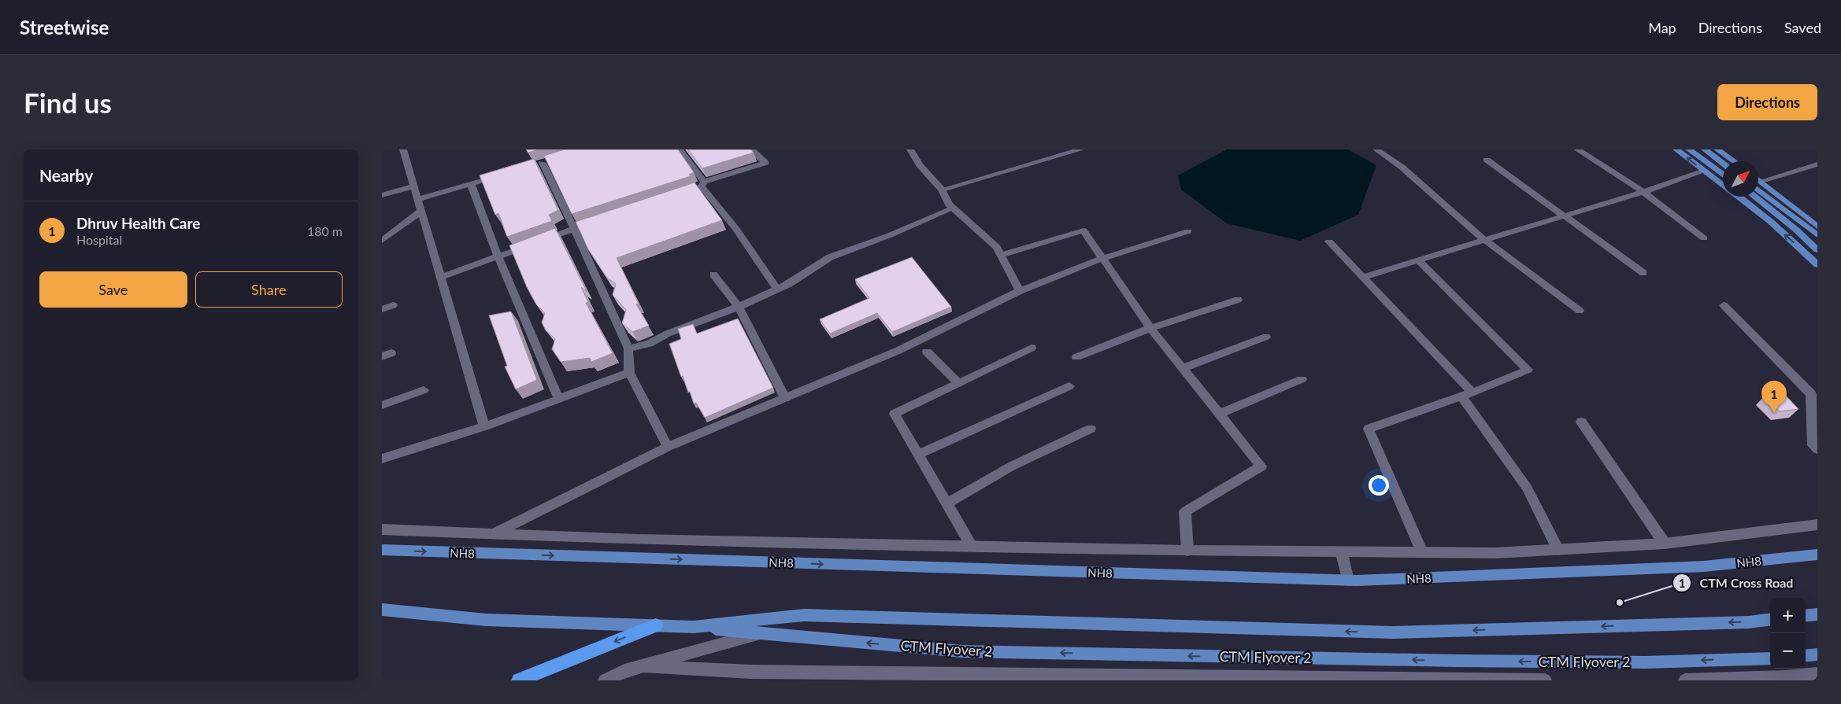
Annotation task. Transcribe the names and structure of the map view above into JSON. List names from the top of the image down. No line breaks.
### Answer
{"streets":{"main road":["NH8","CTM Flyover 2"]},"places":["CTM Cross Road"],"north":"top right","page":{"header":"Streetwise","nav":["Map","Directions","Saved"],"buttons":["Directions",["Save","Share"]],"title":"Find us","heading":"Nearby","list":[{"mark":"1","name":"Dhruv Health Care","note":"Hospital","value":"180 m"}],"pins":"1","map_buttons":["+","−"]}}
